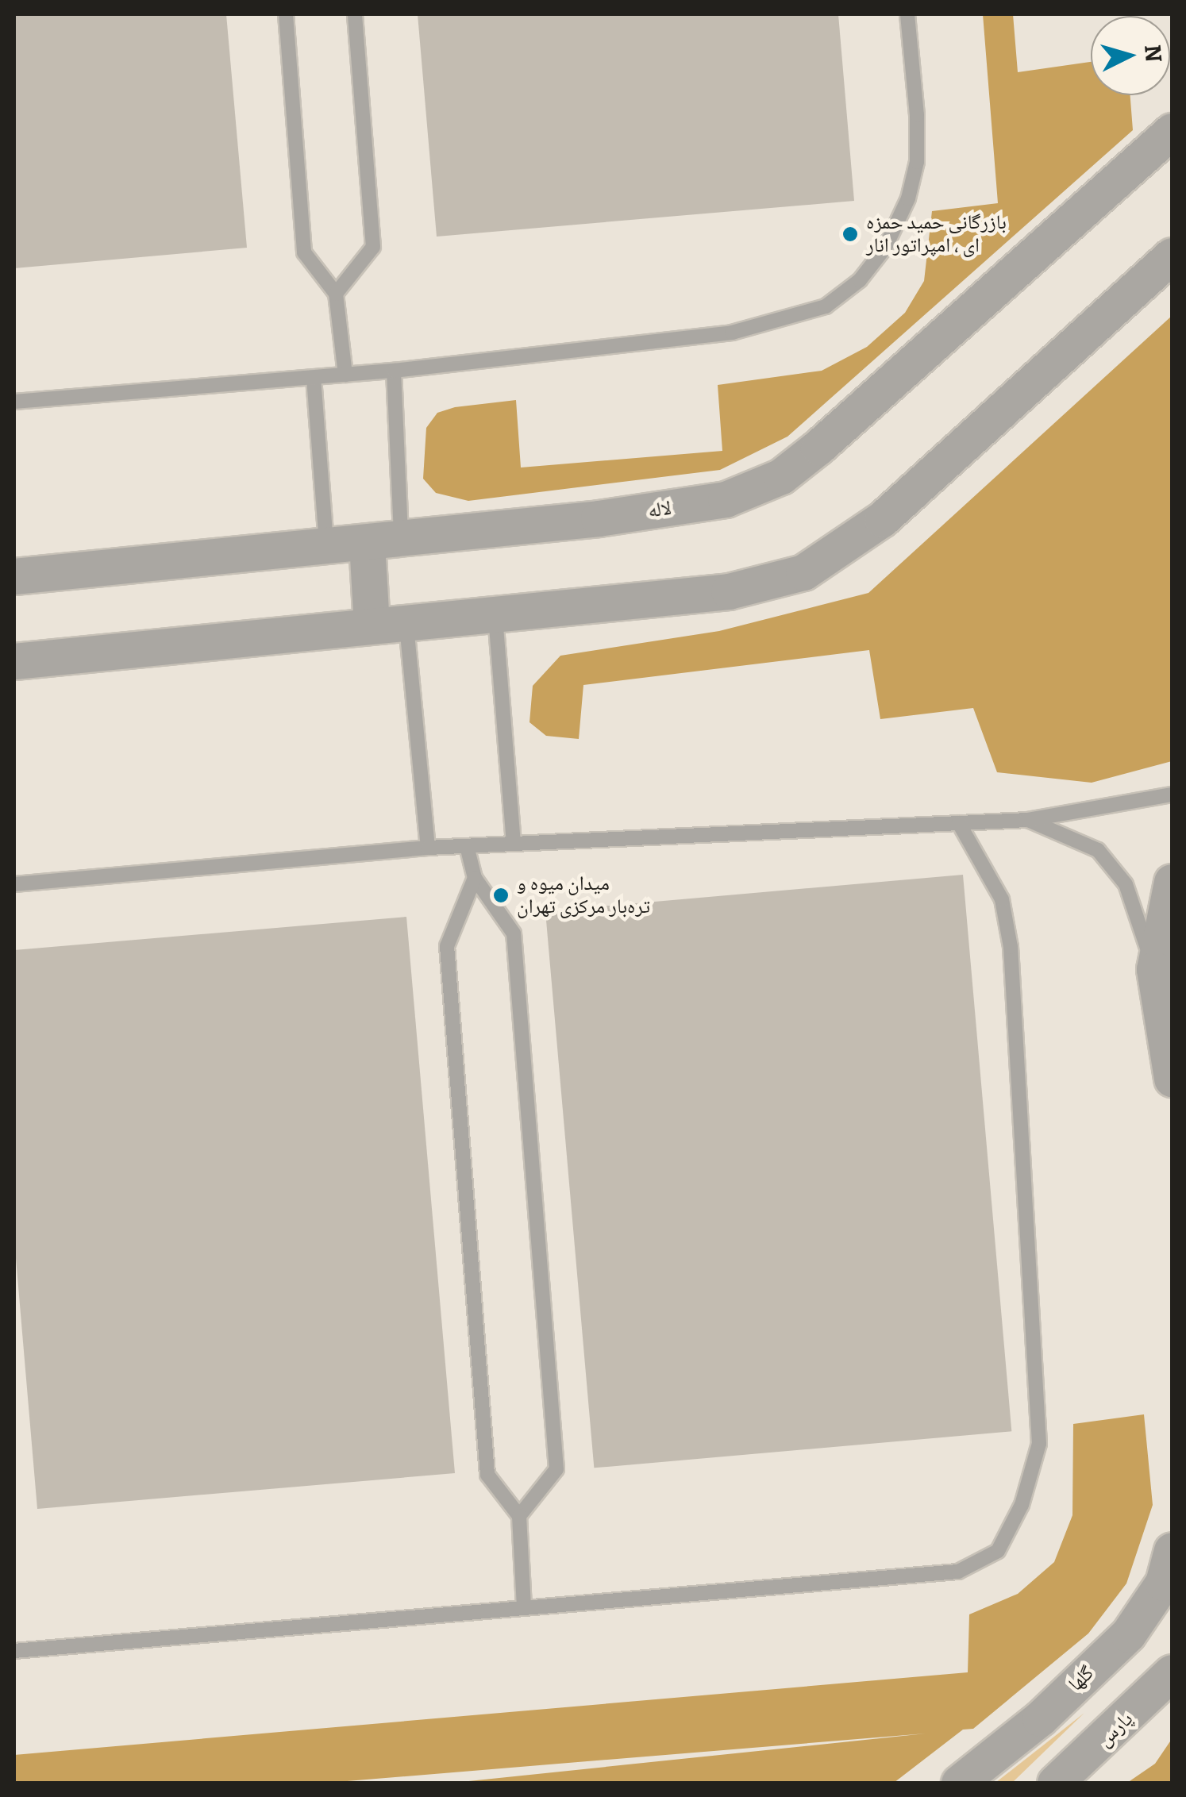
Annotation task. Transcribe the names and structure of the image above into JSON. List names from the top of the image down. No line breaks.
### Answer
{"streets":{"street":["لاله","گلها","پارس"]},"places":["بازرگانی حمید حمزه ای ، امپراتور انار","میدان میوه و تره‌بار مرکزی تهران"],"north":"right"}
